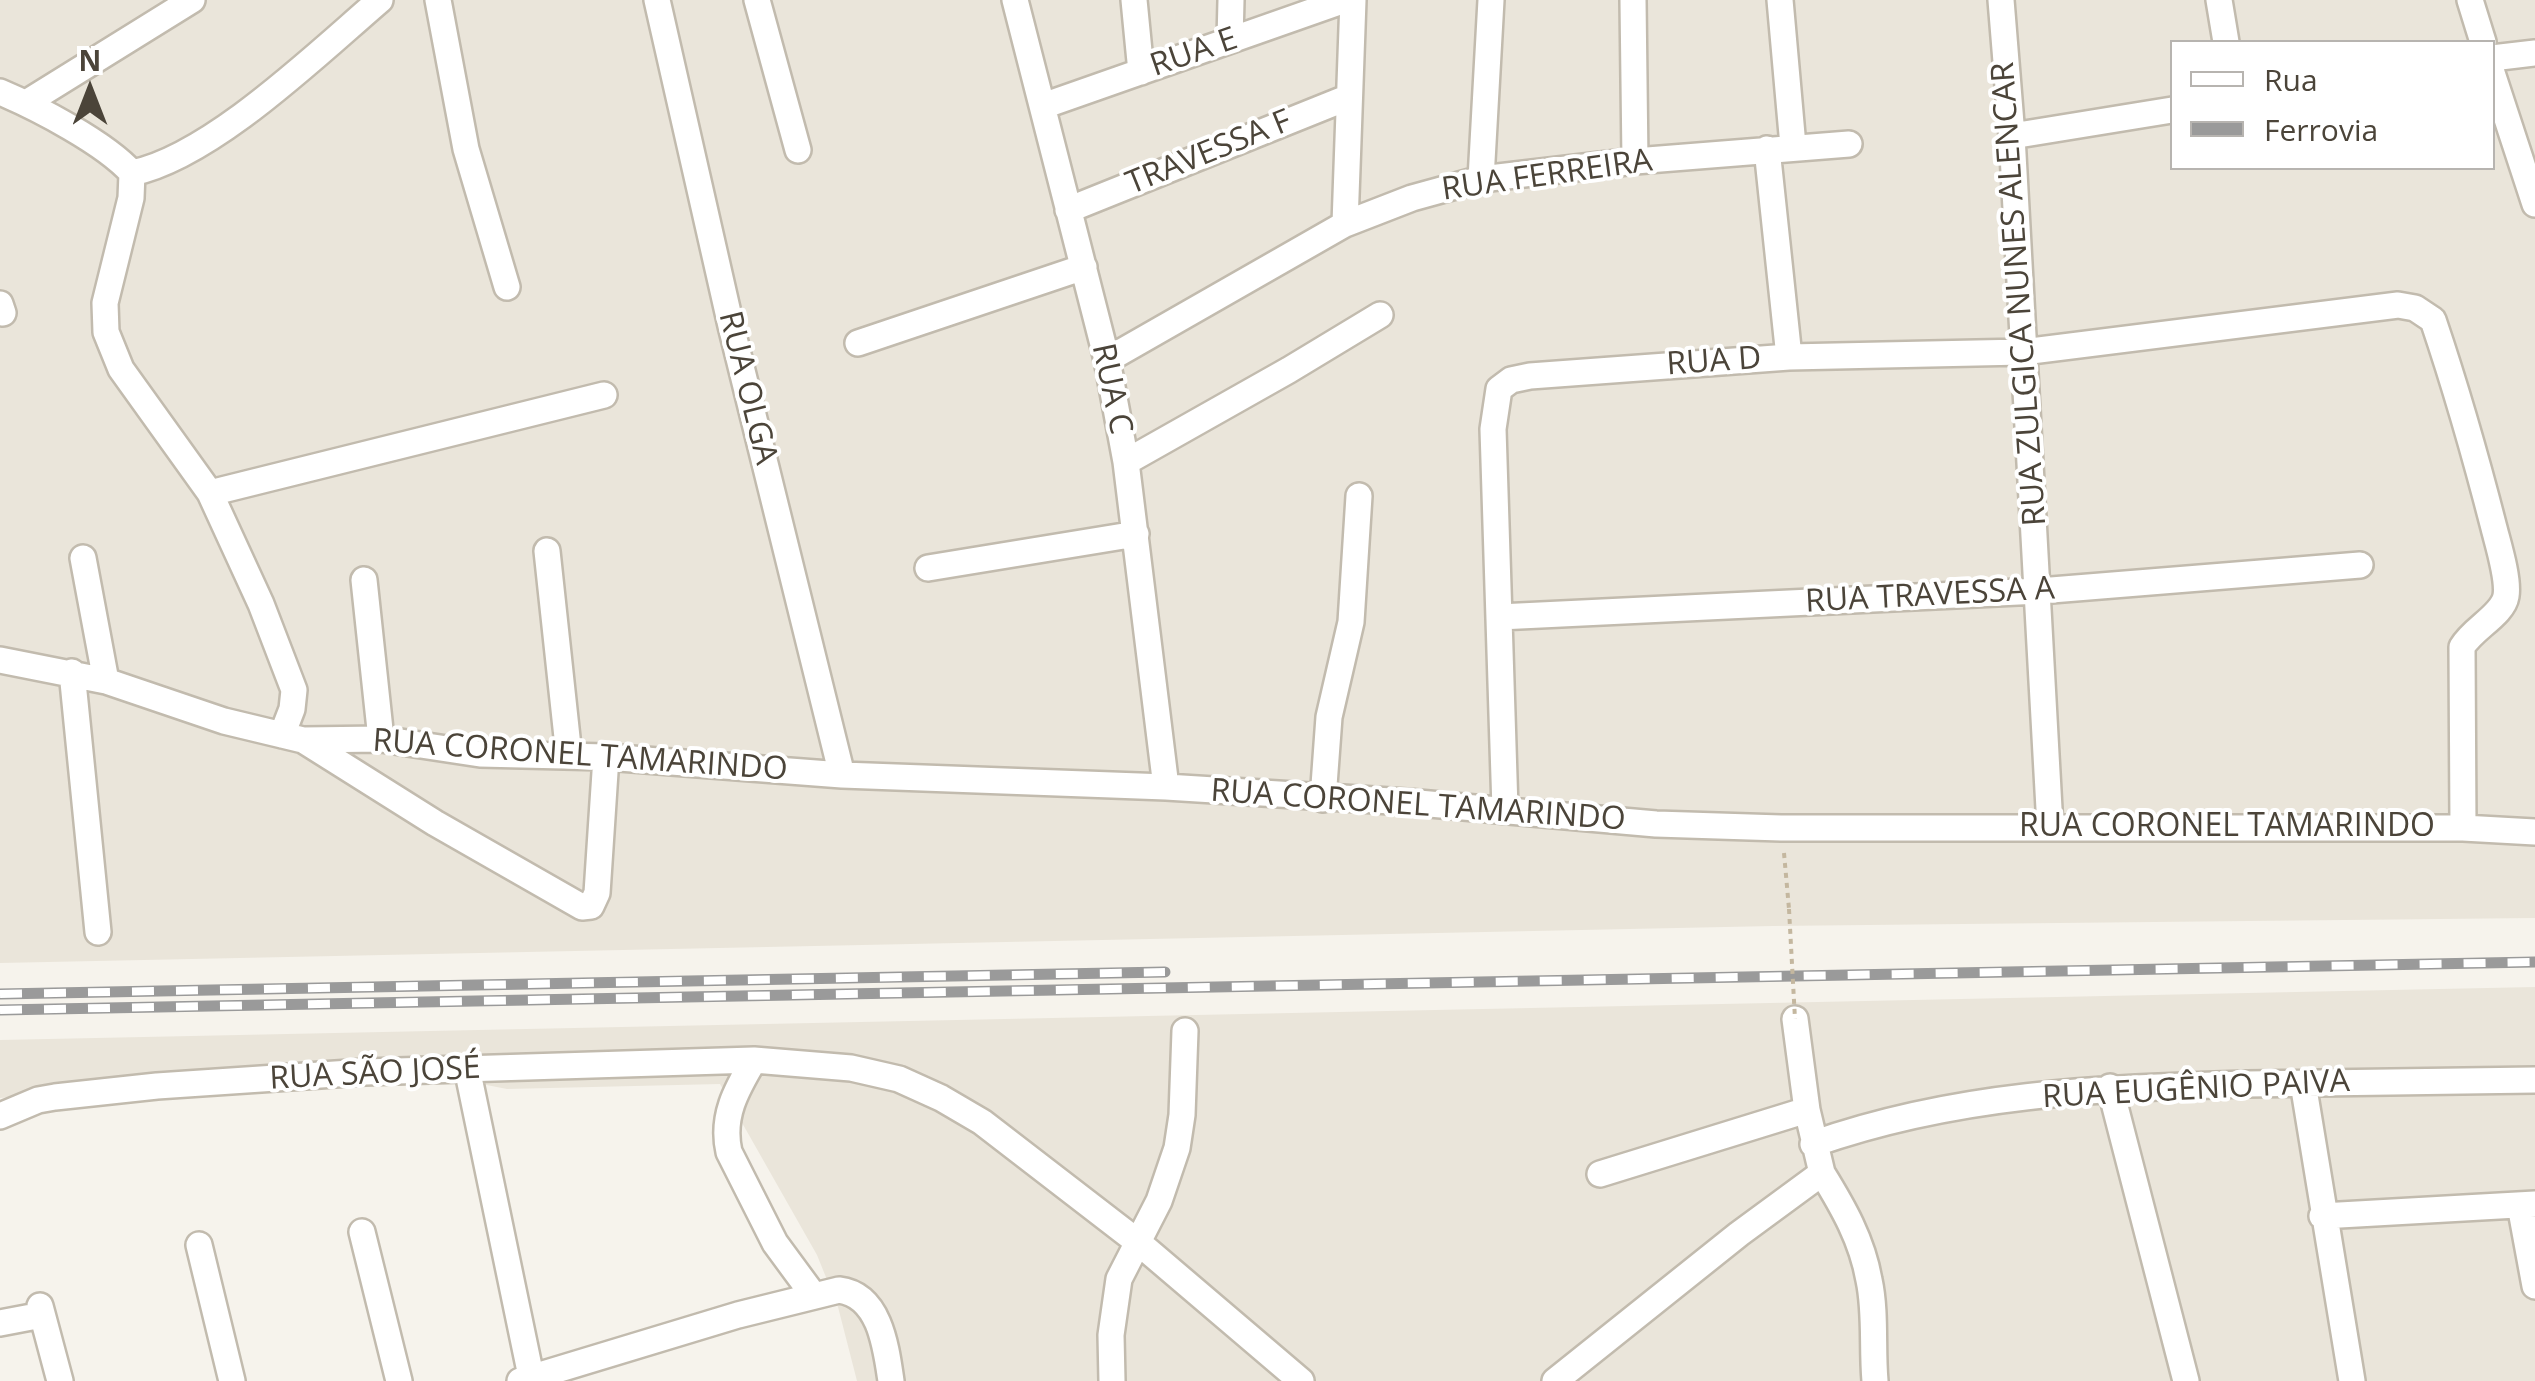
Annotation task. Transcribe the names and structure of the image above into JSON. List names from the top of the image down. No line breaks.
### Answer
{"streets":{"street":["RUA E","TRAVESSA F","RUA FERREIRA","RUA ZULGICA NUNES ALENCAR","RUA D","RUA OLGA","RUA C","RUA TRAVESSA A","RUA CORONEL TAMARINDO","RUA SÃO JOSÉ","RUA EUGÊNIO PAIVA"]},"crossings":[["RUA E","RUA C"],["TRAVESSA F","RUA C"],["RUA FERREIRA","RUA C"],["RUA ZULGICA NUNES ALENCAR","RUA D"],["RUA ZULGICA NUNES ALENCAR","RUA TRAVESSA A"],["RUA ZULGICA NUNES ALENCAR","RUA CORONEL TAMARINDO"],["RUA D","RUA TRAVESSA A"],["RUA D","RUA CORONEL TAMARINDO"],["RUA OLGA","RUA CORONEL TAMARINDO"],["RUA C","RUA CORONEL TAMARINDO"]],"legend":["Rua","Ferrovia"],"north":"top"}
